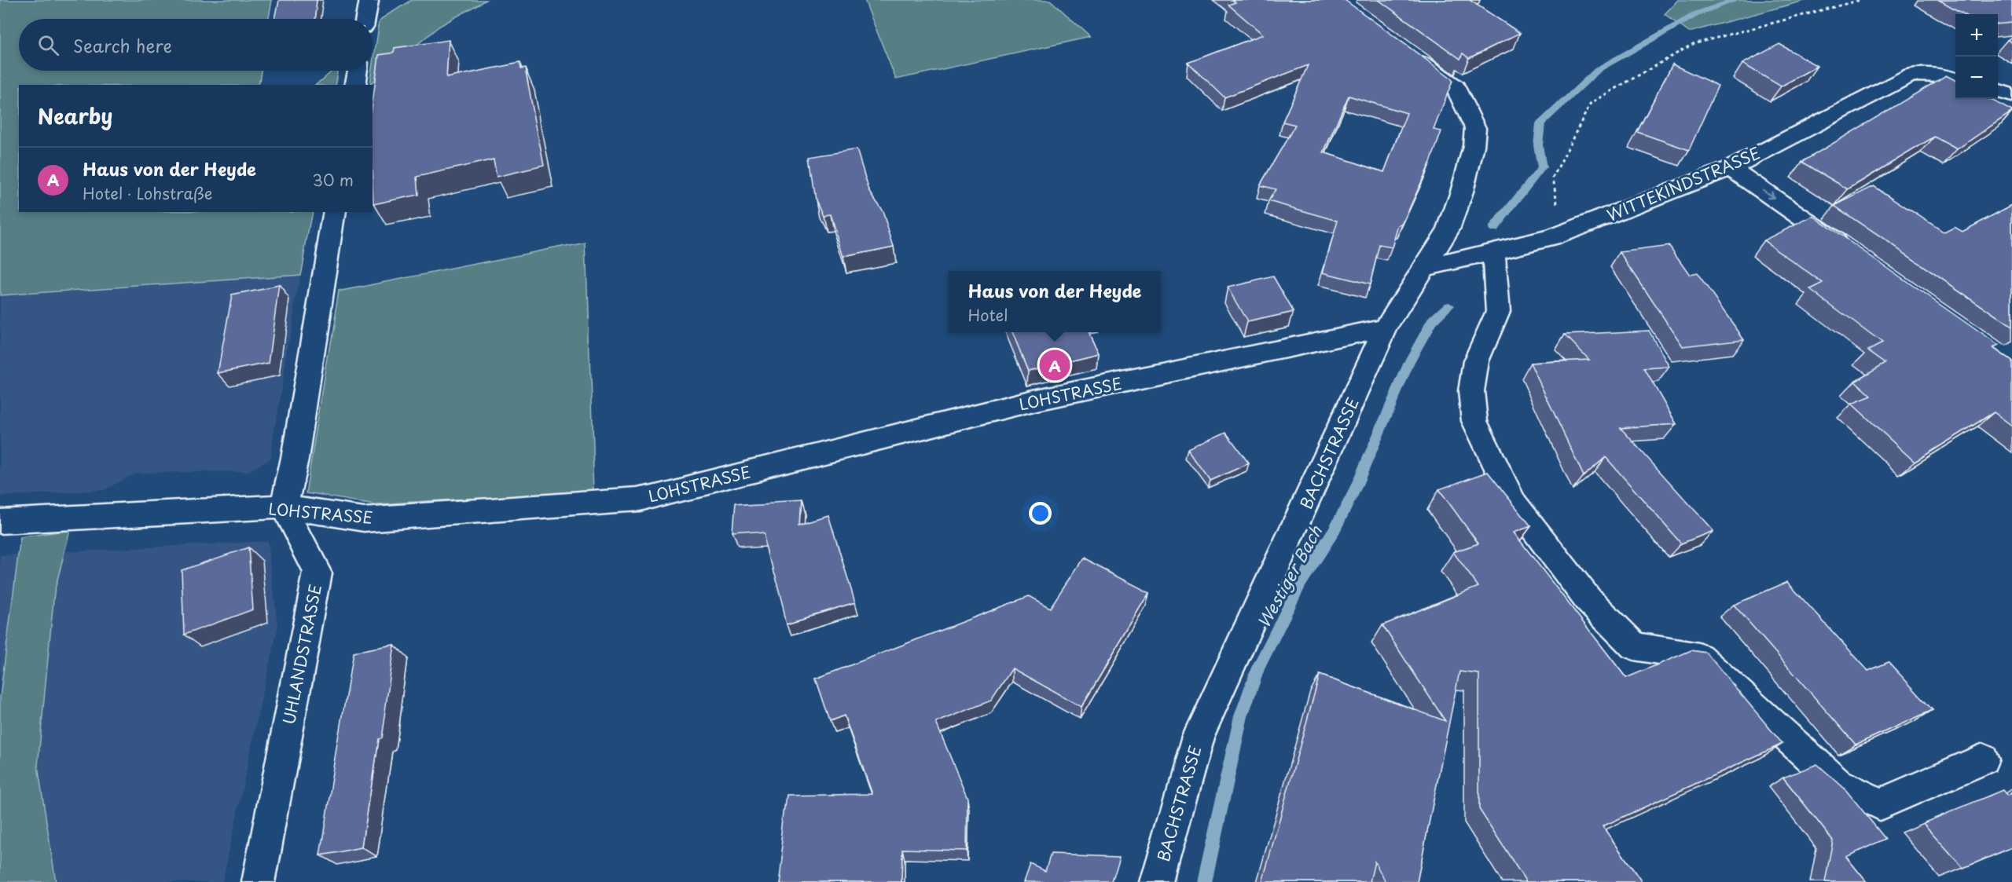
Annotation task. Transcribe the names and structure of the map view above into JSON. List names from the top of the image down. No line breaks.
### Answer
{"streets":{"street":["WITTEKINDSTRASSE","LOHSTRASSE","BACHSTRASSE","UHLANDSTRASSE"]},"crossings":[["WITTEKINDSTRASSE","BACHSTRASSE"],["LOHSTRASSE","BACHSTRASSE"],["LOHSTRASSE","UHLANDSTRASSE"]],"water":["Westiger Bach"],"page":{"map_buttons":["+","−"],"search":"Search here","heading":"Nearby","list":[{"mark":"A","name":"Haus von der Heyde","note":"Hotel · Lohstraße","value":"30 m"}],"popup":["Haus von der Heyde","Hotel"],"pins":"A"}}
